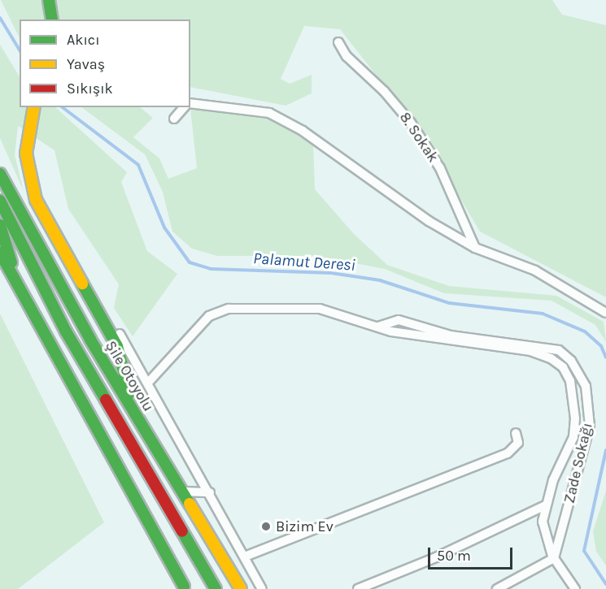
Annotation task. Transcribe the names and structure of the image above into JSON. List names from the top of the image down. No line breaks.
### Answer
{"streets":{"highway":["Şile Otoyolu"],"street":["8. Sokak","Zade Sokağı"]},"water":["Palamut Deresi"],"places":["Bizim Ev"],"legend":["Akıcı","Yavaş","Sıkışık"],"scale_bar":"50 m"}
